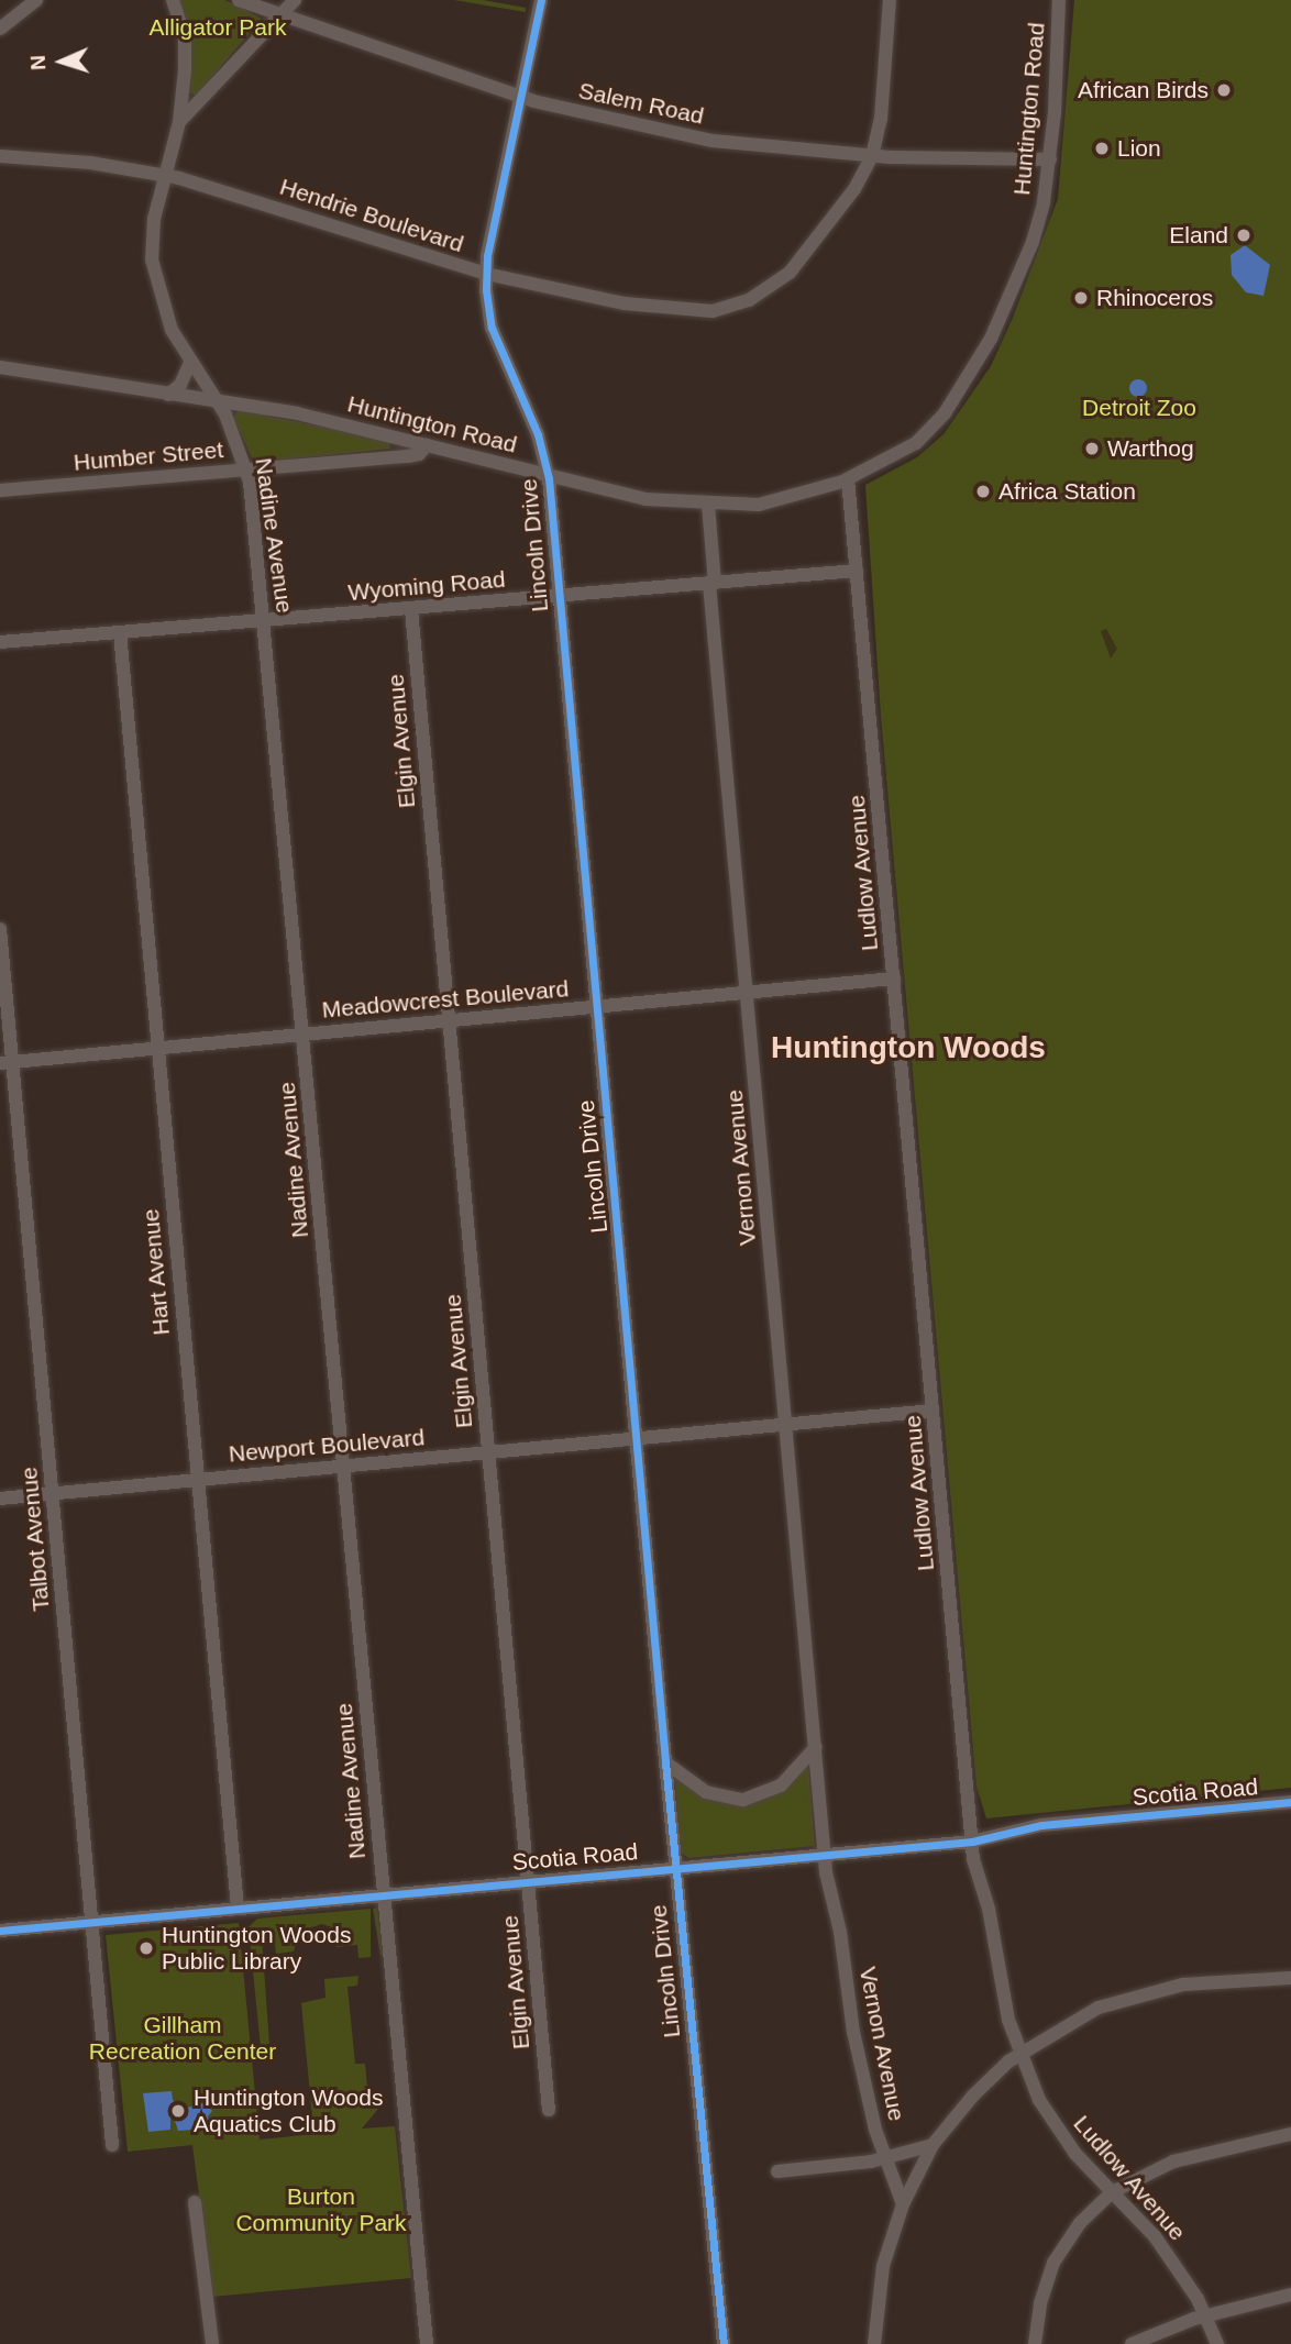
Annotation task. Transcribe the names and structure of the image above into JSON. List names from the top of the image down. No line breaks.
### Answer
{"streets":{"street":["Salem Road","Huntington Road","Hendrie Boulevard","Humber Street","Nadine Avenue","Lincoln Drive","Wyoming Road","Elgin Avenue","Ludlow Avenue","Meadowcrest Boulevard","Vernon Avenue","Hart Avenue","Newport Boulevard","Talbot Avenue","Scotia Road"]},"crossings":[["Salem Road","Huntington Road"],["Salem Road","Hendrie Boulevard"],["Salem Road","Lincoln Drive"],["Huntington Road","Humber Street"],["Huntington Road","Nadine Avenue"],["Huntington Road","Lincoln Drive"],["Huntington Road","Ludlow Avenue"],["Huntington Road","Vernon Avenue"],["Hendrie Boulevard","Nadine Avenue"],["Hendrie Boulevard","Lincoln Drive"],["Humber Street","Nadine Avenue"],["Nadine Avenue","Wyoming Road"],["Nadine Avenue","Meadowcrest Boulevard"],["Nadine Avenue","Newport Boulevard"],["Nadine Avenue","Scotia Road"],["Lincoln Drive","Wyoming Road"],["Lincoln Drive","Meadowcrest Boulevard"],["Lincoln Drive","Newport Boulevard"],["Lincoln Drive","Scotia Road"],["Wyoming Road","Elgin Avenue"],["Wyoming Road","Ludlow Avenue"],["Wyoming Road","Vernon Avenue"],["Wyoming Road","Hart Avenue"],["Elgin Avenue","Meadowcrest Boulevard"],["Elgin Avenue","Newport Boulevard"],["Elgin Avenue","Scotia Road"],["Ludlow Avenue","Meadowcrest Boulevard"],["Ludlow Avenue","Newport Boulevard"],["Ludlow Avenue","Scotia Road"],["Meadowcrest Boulevard","Vernon Avenue"],["Meadowcrest Boulevard","Hart Avenue"],["Meadowcrest Boulevard","Talbot Avenue"],["Vernon Avenue","Newport Boulevard"],["Vernon Avenue","Scotia Road"],["Hart Avenue","Newport Boulevard"],["Hart Avenue","Scotia Road"],["Newport Boulevard","Talbot Avenue"],["Talbot Avenue","Scotia Road"]],"districts":["Huntington Woods"],"parks":["Alligator Park","Detroit Zoo","Gillham Recreation Center","Burton Community Park"],"places":["African Birds","Lion","Eland","Rhinoceros","Warthog","Africa Station","Huntington Woods Public Library","Huntington Woods Aquatics Club"],"north":"left"}
